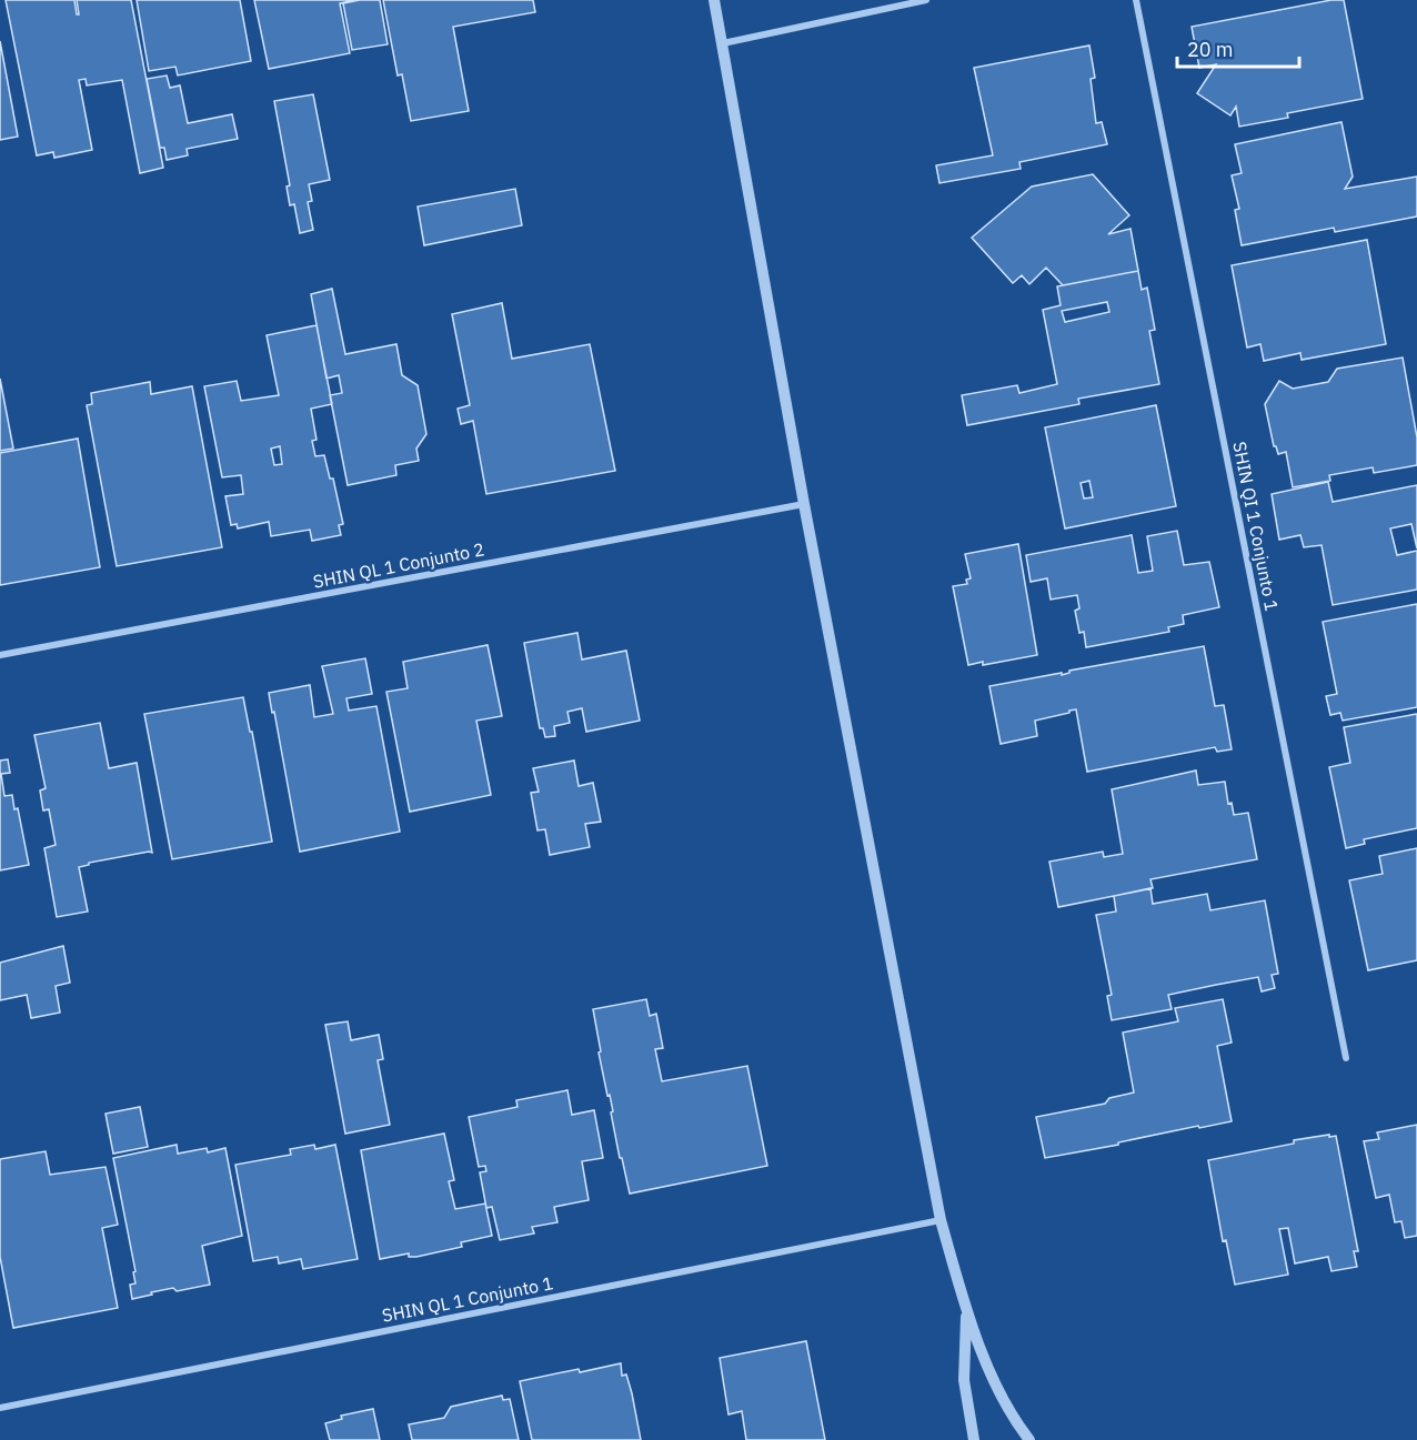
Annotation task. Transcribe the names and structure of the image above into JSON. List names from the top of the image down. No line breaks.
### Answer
{"streets":{"street":["SHIN QI 1 Conjunto 1","SHIN QL 1 Conjunto 2","SHIN QL 1 Conjunto 1"]},"scale_bar":"20 m"}
